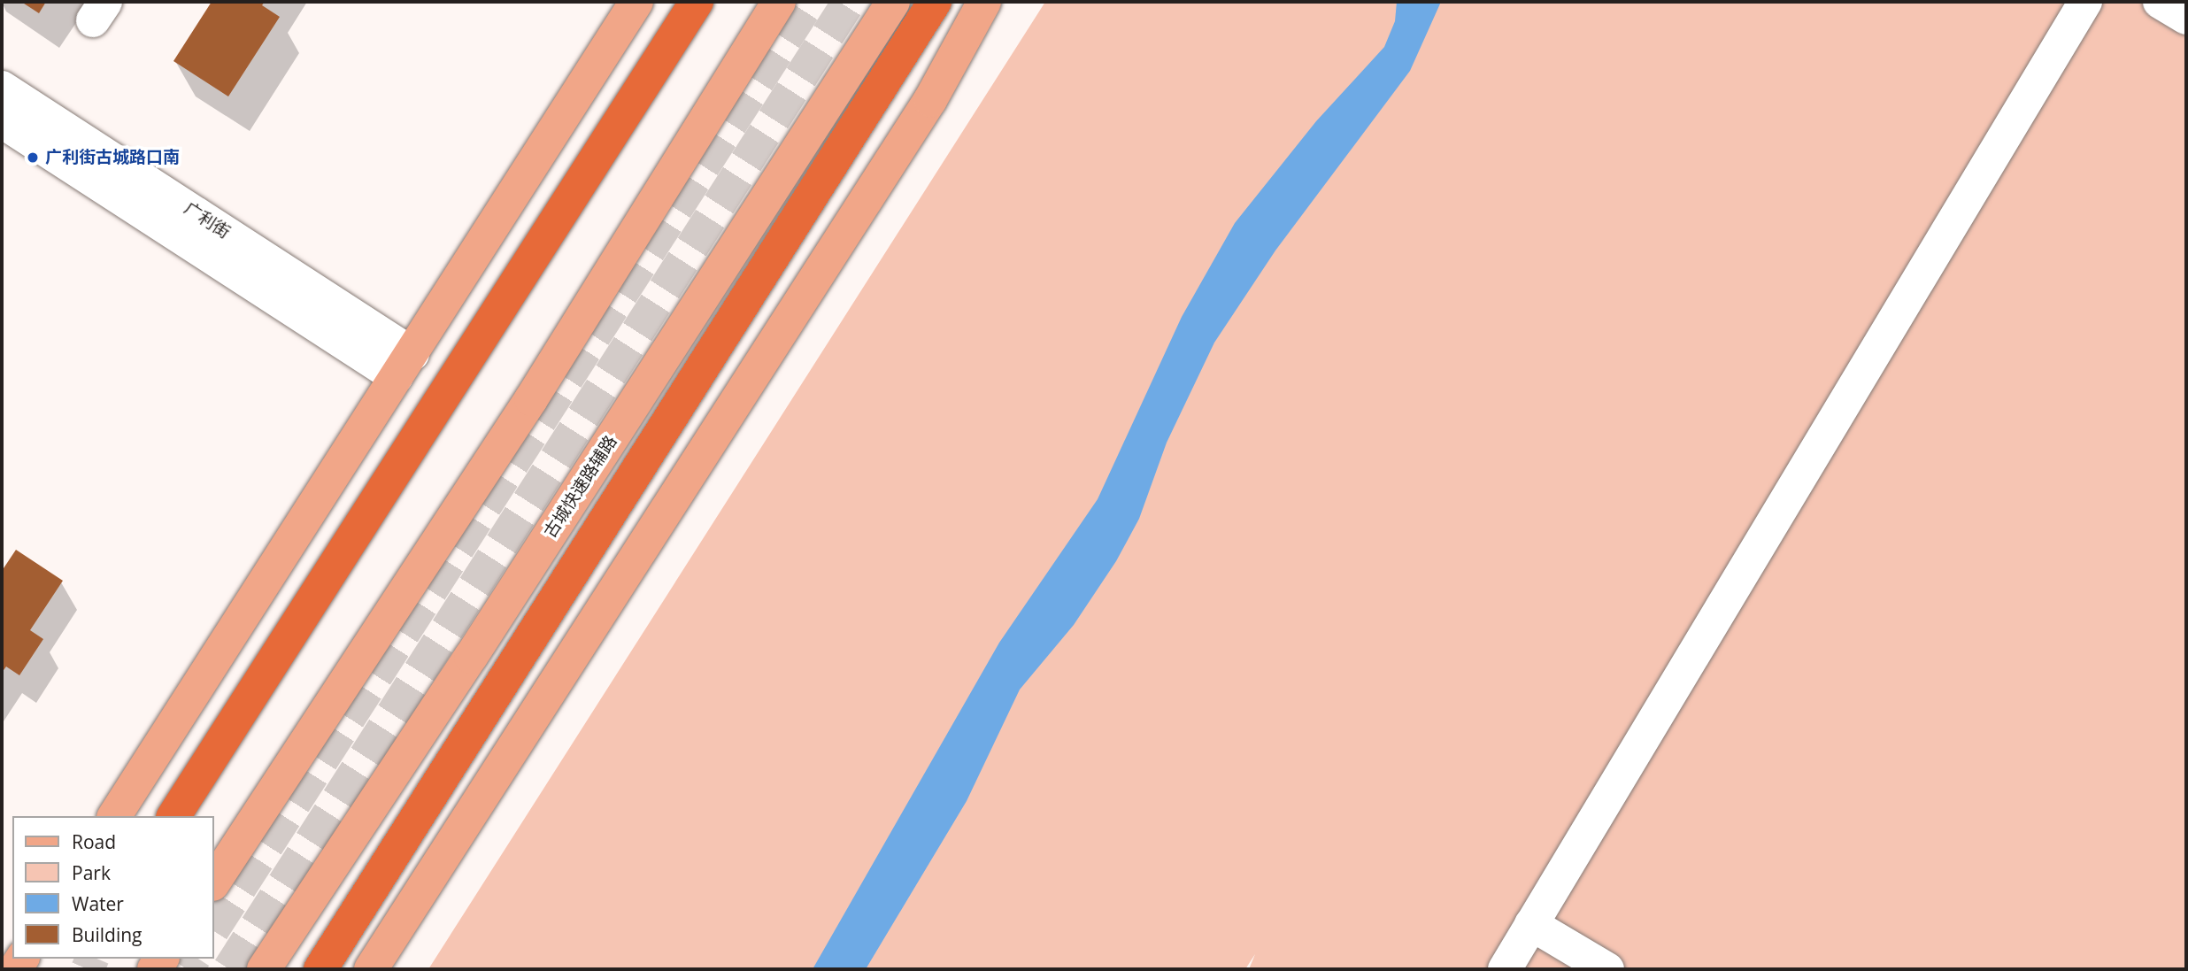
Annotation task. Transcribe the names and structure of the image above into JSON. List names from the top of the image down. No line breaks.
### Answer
{"streets":{"main road":["古城快速路辅路"],"street":["广利街"]},"places":["广利街古城路口南"],"legend":["Road","Park","Water","Building"]}
